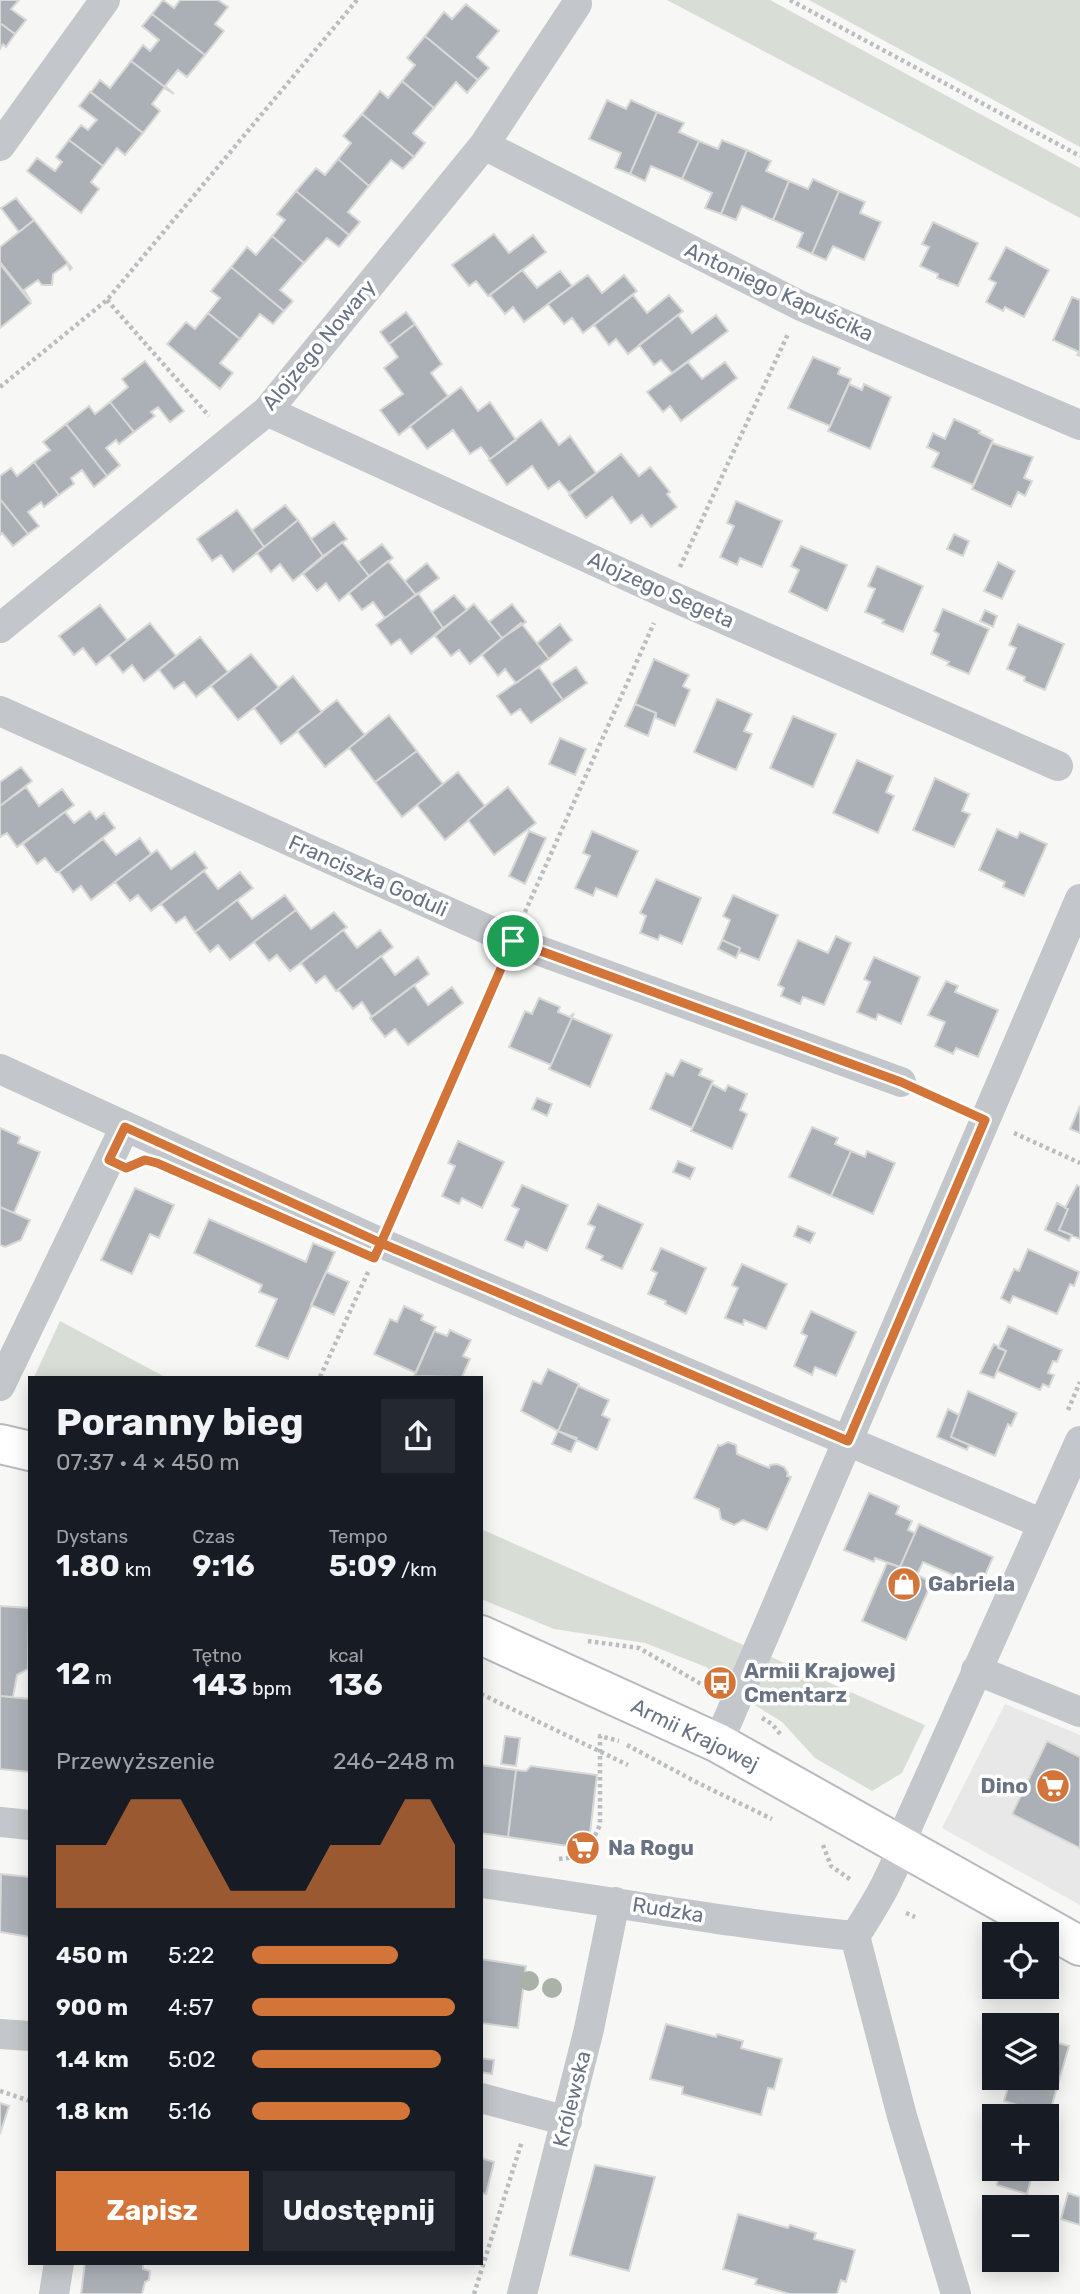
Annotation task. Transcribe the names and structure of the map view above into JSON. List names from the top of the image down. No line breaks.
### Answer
{"streets":{"street":["Antoniego Kapuścika","Alojzego Nowary","Alojzego Segeta","Franciszka Goduli","Armii Krajowej","Rudzka","Królewska"]},"crossings":[["Antoniego Kapuścika","Alojzego Nowary"],["Alojzego Nowary","Alojzego Segeta"],["Rudzka","Królewska"]],"places":{"shop":["Gabriela"],"bus stop":["Armii Krajowej Cmentarz"],"supermarket":["Dino","Na Rogu"]},"page":{"heading":["Poranny bieg","07:37 · 4 × 450 m"],"stats":[["Dystans","1.80 km"],["Czas","9:16"],["Tempo","5:09 /km"],["12 m"],["Tętno","143 bpm"],["kcal","136"]],"chart":["Przewyższenie","246–248 m"],"map_buttons":["+","−"],"list":[{"name":"450 m","note":"5:22"},{"name":"900 m","note":"4:57"},{"name":"1.4 km","note":"5:02"},{"name":"1.8 km","note":"5:16"}],"buttons":["Zapisz","Udostępnij"]}}
